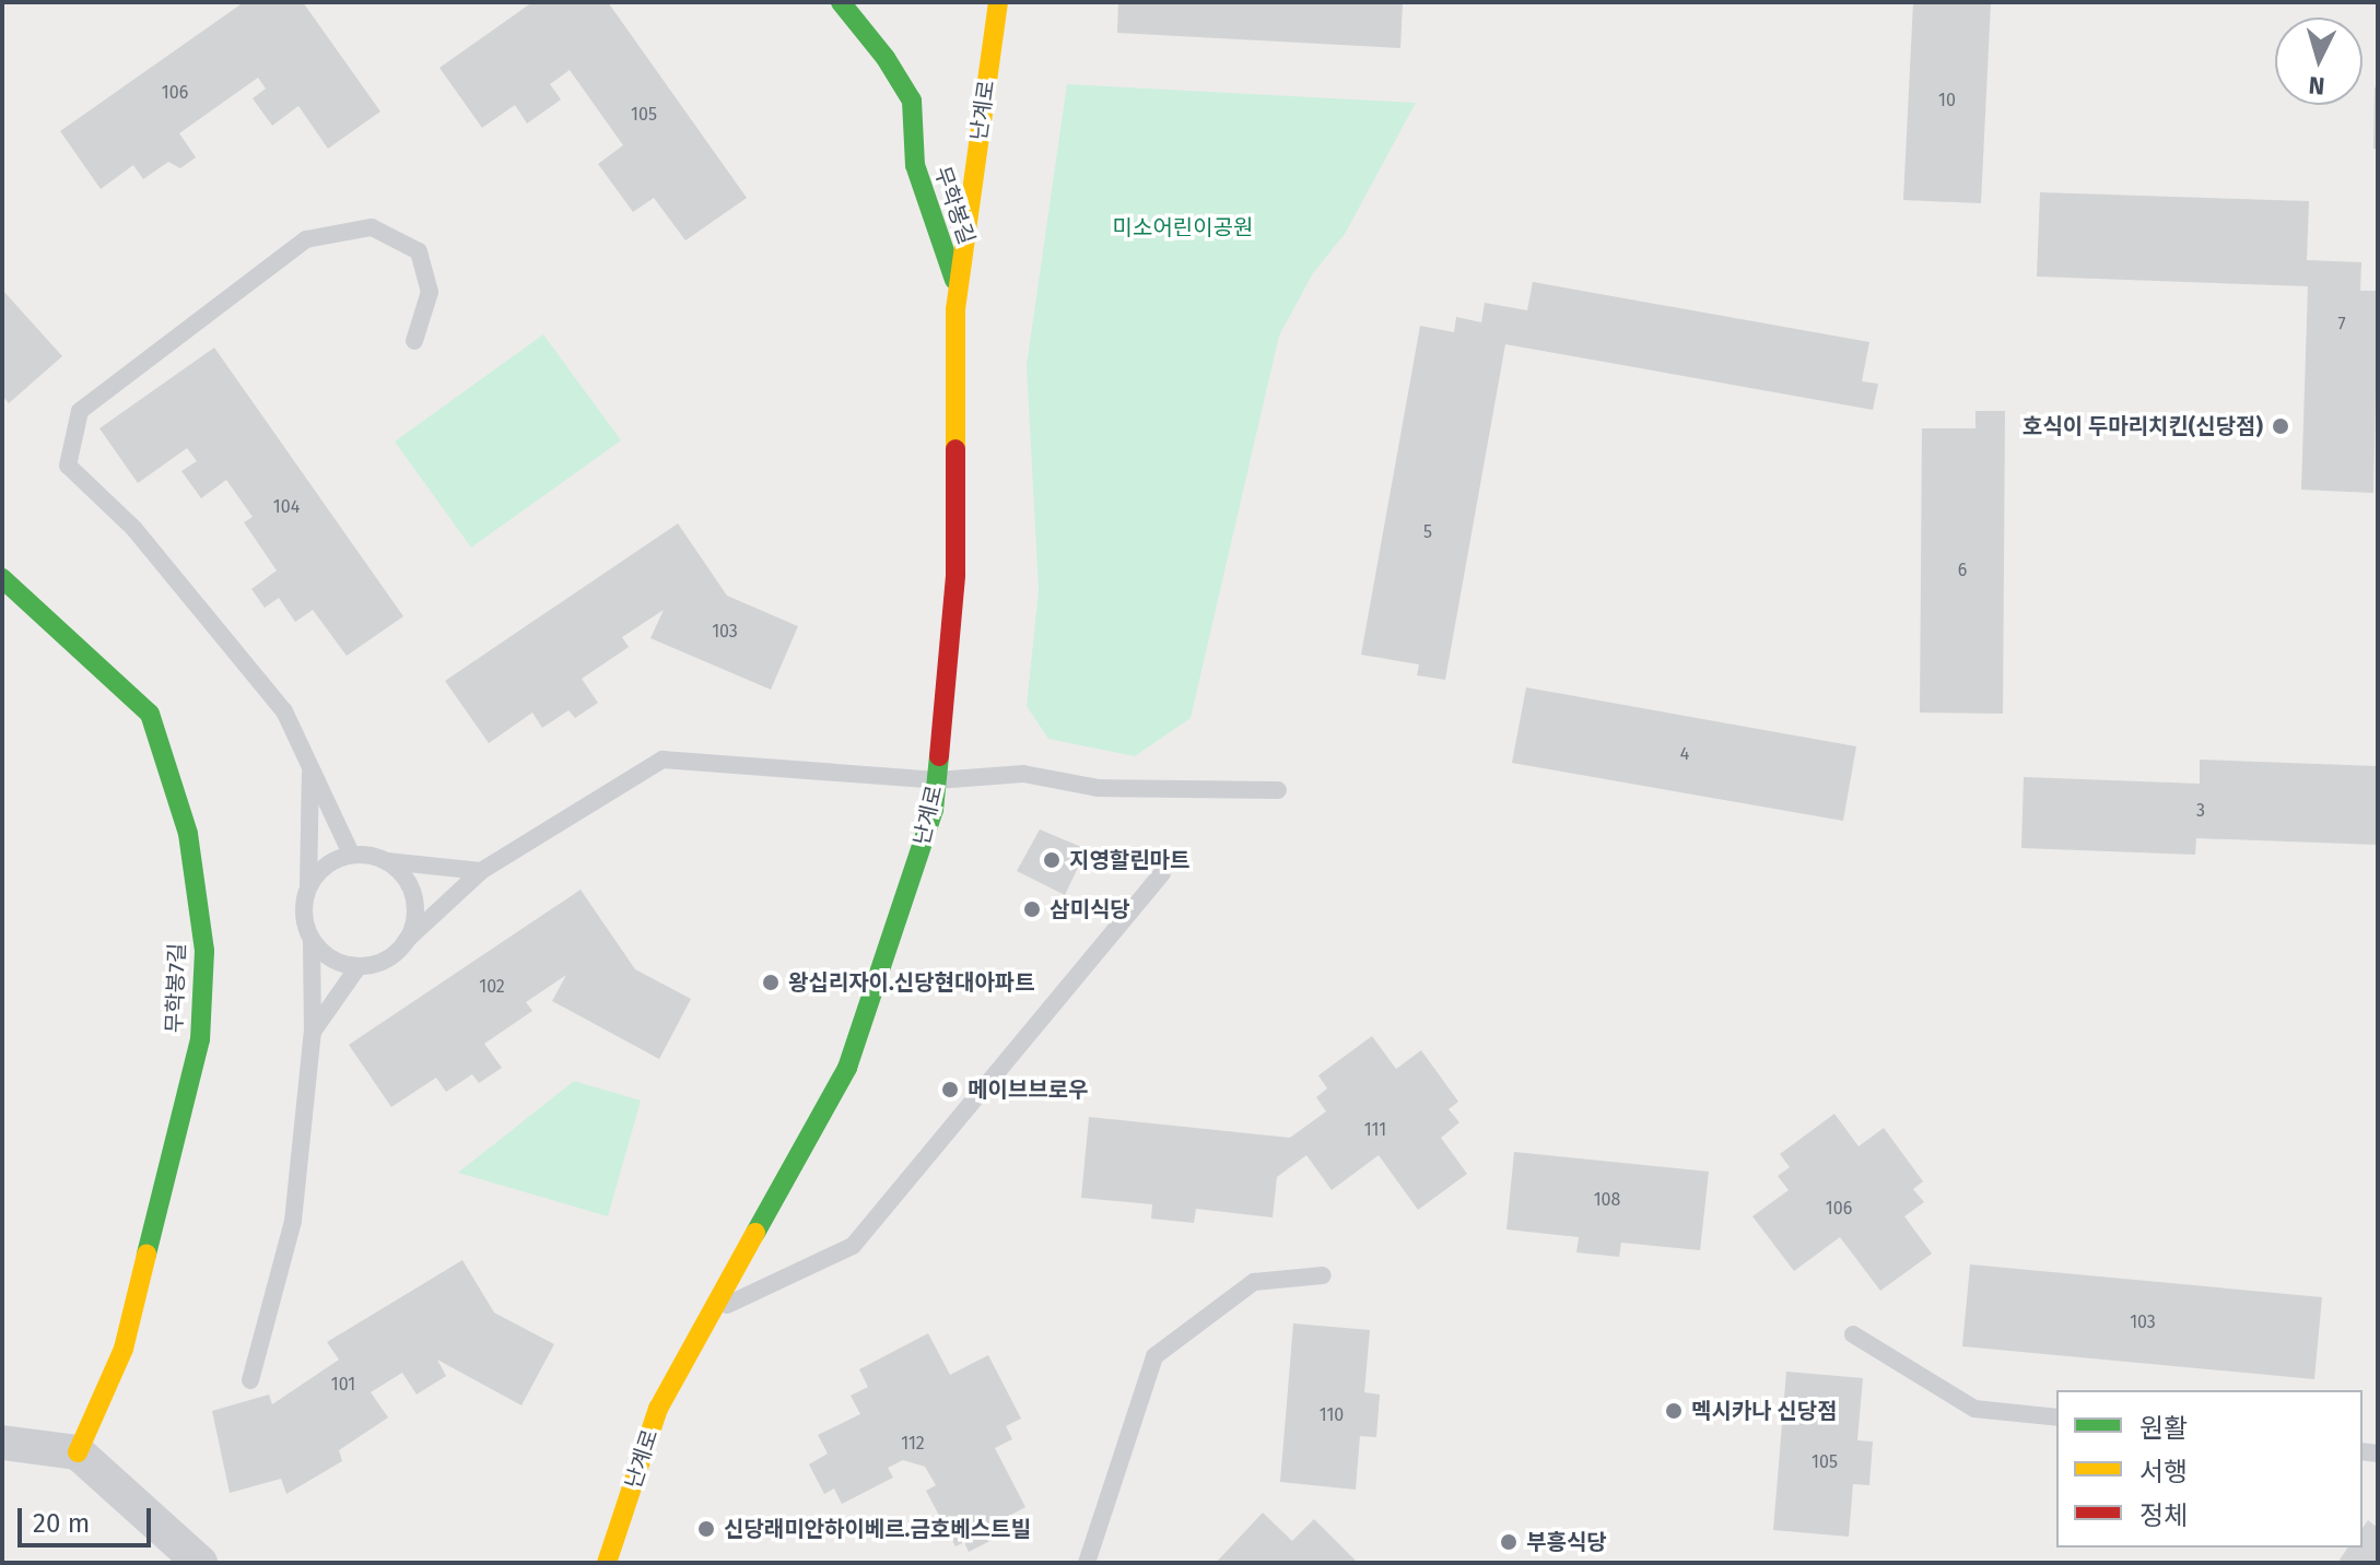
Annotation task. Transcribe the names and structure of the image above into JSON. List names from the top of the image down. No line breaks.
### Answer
{"streets":{"main road":["난계로","무학봉길","무학봉7길"]},"crossings":[["난계로","무학봉길"]],"parks":["미소어린이공원"],"places":["호식이 두마리치킨(신당점)","지영할린마트","삼미식당","왕십리자이.신당현대아파트","메이브브로우","멕시카나 신당점","신당래미안하이베르.금호베스트빌","부흥식당"],"house_numbers":["106","10","105","7","104","5","6","103","4","3","102","111","108","106","103","101","110","112","105"],"legend":["원활","서행","정체"],"scale_bar":"20 m","north":"bottom"}
